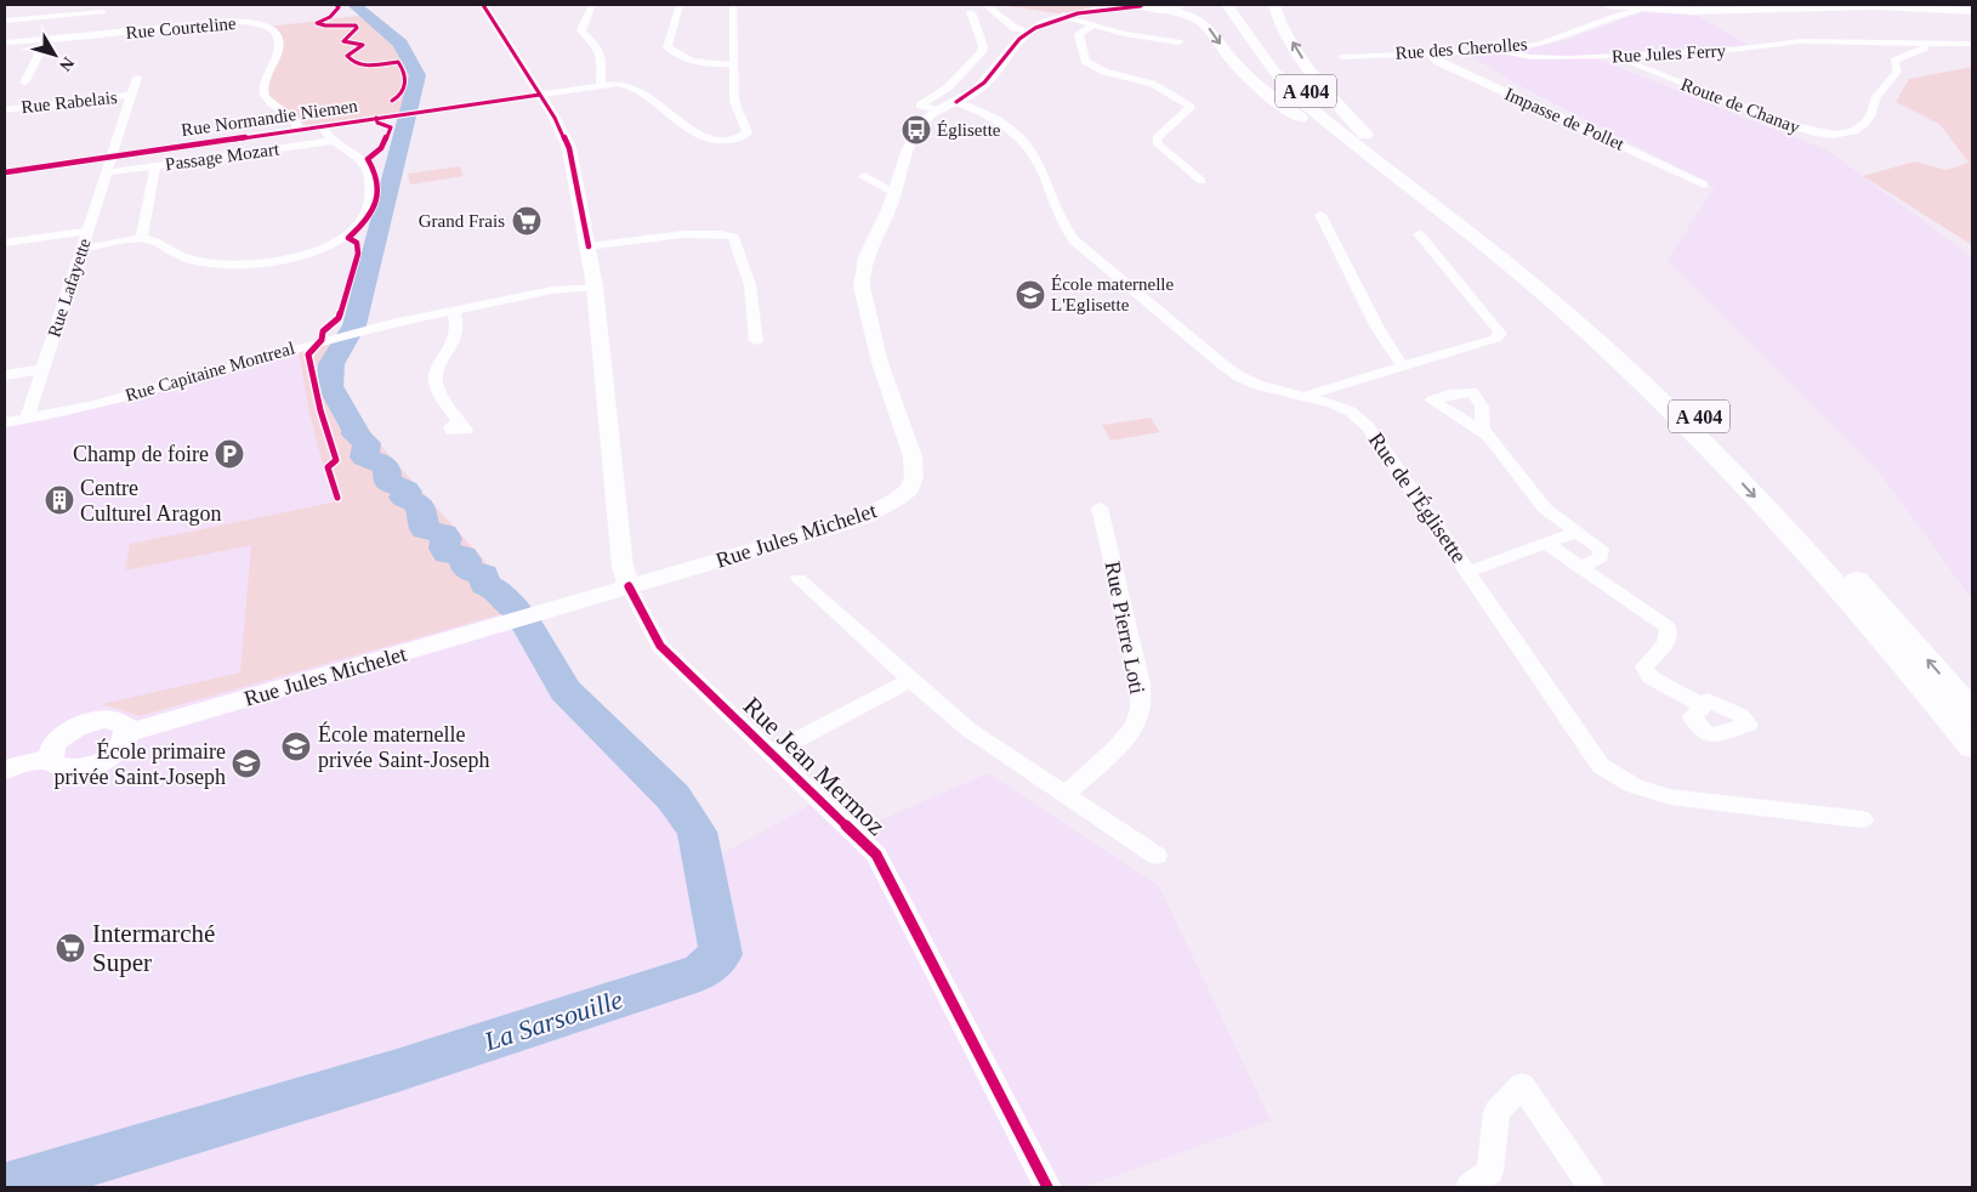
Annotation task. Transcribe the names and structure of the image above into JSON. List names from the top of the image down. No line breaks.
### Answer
{"streets":{"highway":["A 404"],"main road":["Rue Jules Michelet"],"street":["Rue Courteline","Rue des Cherolles","Rue Jules Ferry","Rue Rabelais","Route de Chanay","Rue Normandie Niemen","Impasse de Pollet","Passage Mozart","Rue Lafayette","Rue Capitaine Montreal","Rue de l'Églisette","Rue Pierre Loti","Rue Jean Mermoz"]},"crossings":[["Rue Courteline","Rue Normandie Niemen"],["Rue des Cherolles","Rue Jules Ferry"],["Rue des Cherolles","Impasse de Pollet"],["Rue Jules Ferry","Route de Chanay"],["Rue Rabelais","Rue Lafayette"],["Rue Normandie Niemen","Rue Lafayette"],["Passage Mozart","Rue Lafayette"],["Rue Lafayette","Rue Capitaine Montreal"],["Rue de l'Églisette","Rue Jules Michelet"],["Rue Jules Michelet","Rue Jean Mermoz"]],"water":["La Sarsouille"],"places":{"bus stop":["Églisette"],"supermarket":["Grand Frais","Intermarché Super"],"school or university":["École maternelle L'Eglisette","École maternelle privée Saint-Joseph","École primaire privée Saint-Joseph"],"parking":["Champ de foire"],"building":["Centre Culturel Aragon"]},"north":"bottom right"}
